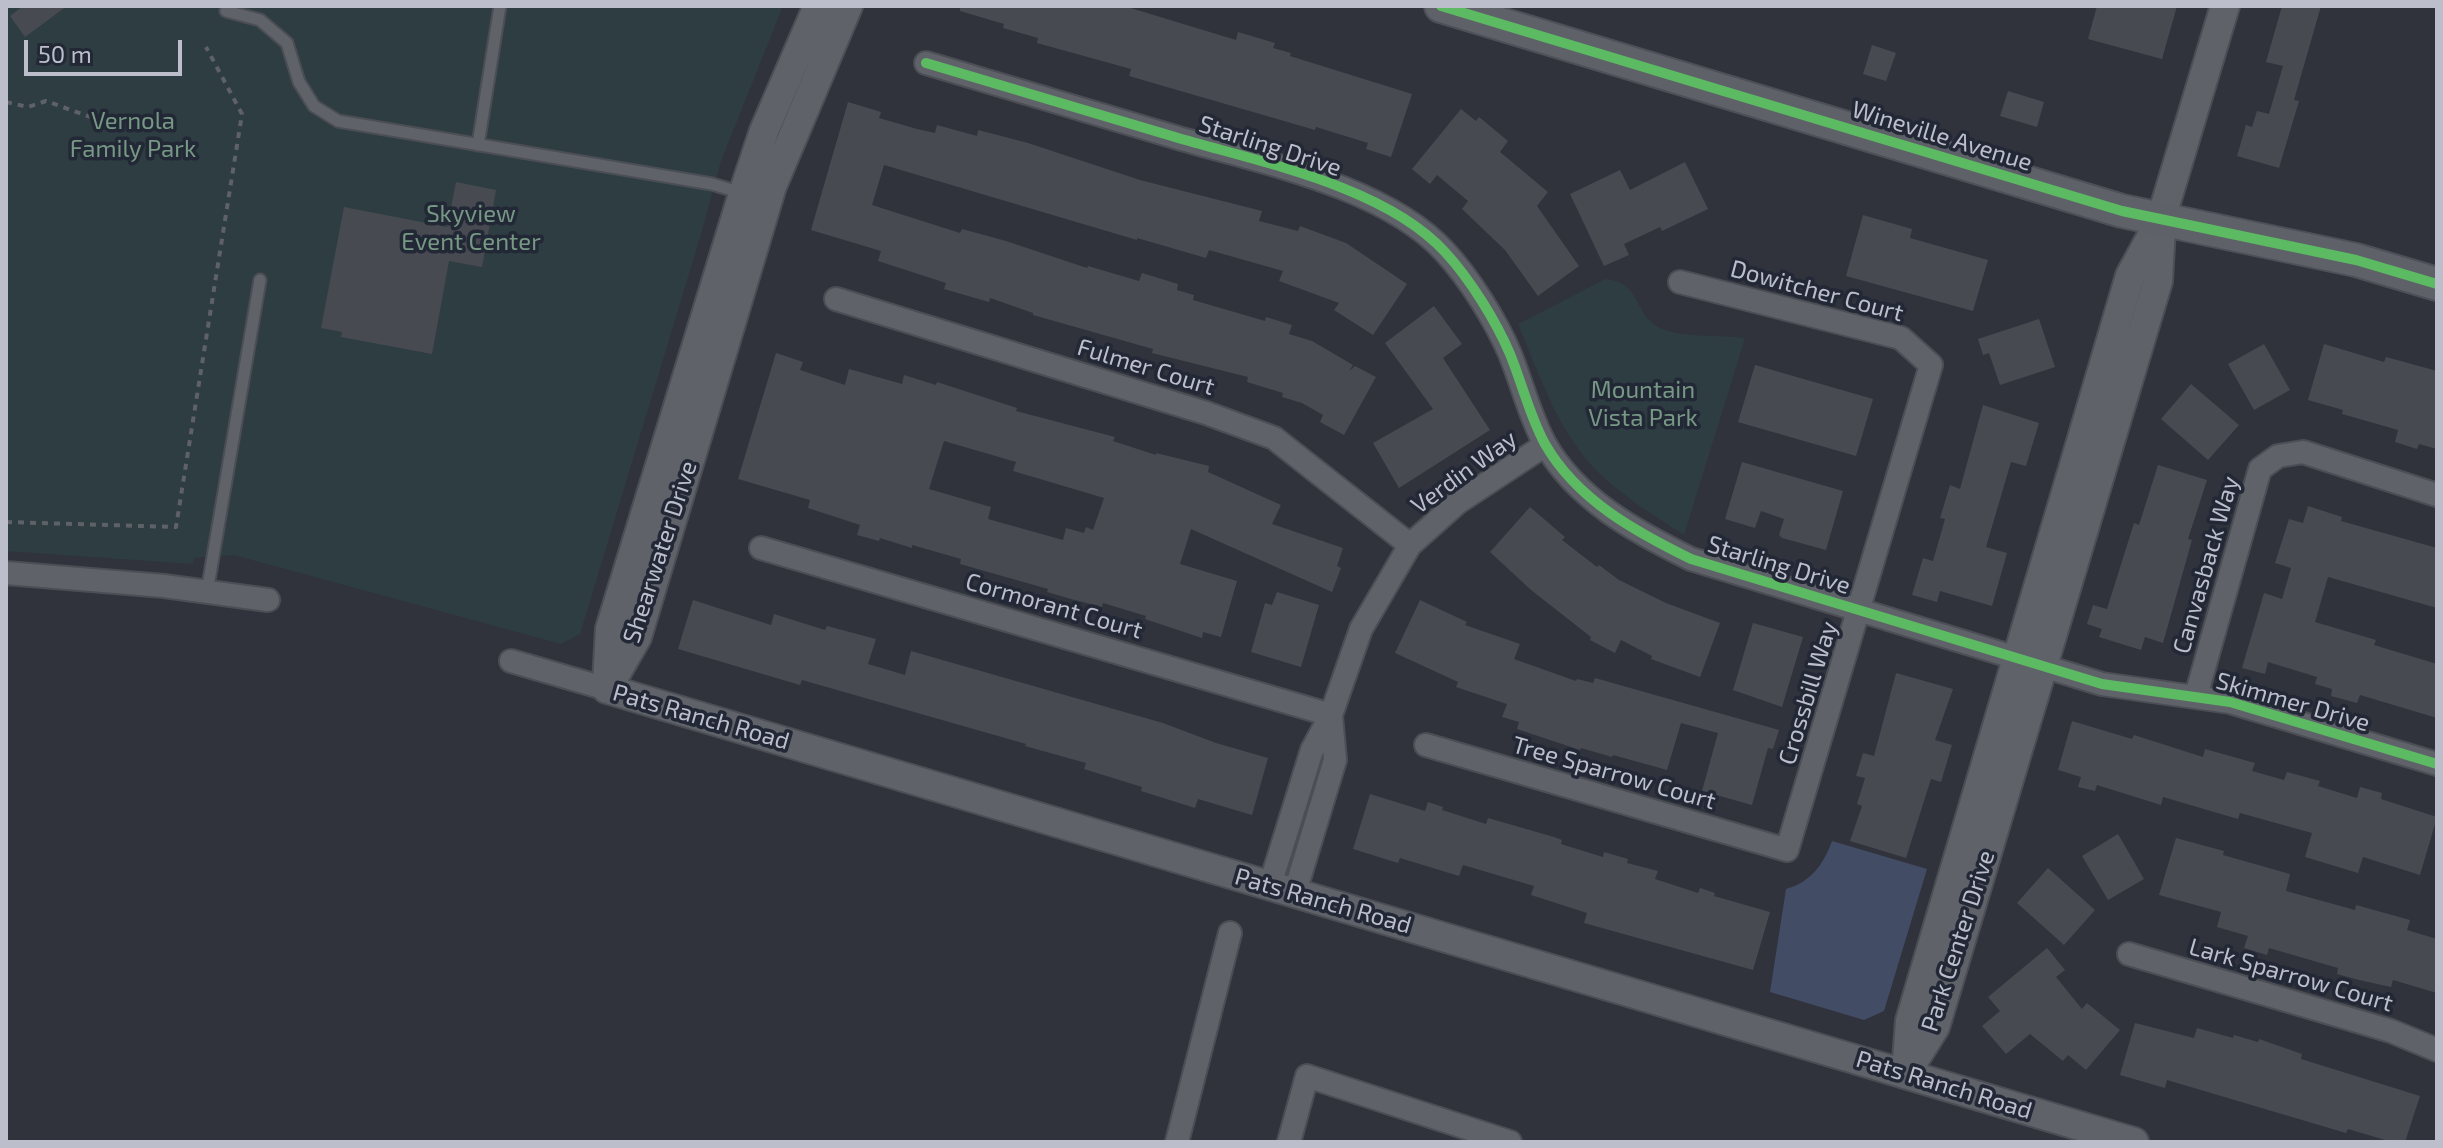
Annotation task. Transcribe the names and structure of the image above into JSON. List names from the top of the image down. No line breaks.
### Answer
{"streets":{"main road":["Wineville Avenue"],"street":["Starling Drive","Dowitcher Court","Fulmer Court","Verdin Way","Shearwater Drive","Canvasback Way","Cormorant Court","Crossbill Way","Skimmer Drive","Pats Ranch Road","Tree Sparrow Court","Park Center Drive","Lark Sparrow Court"]},"crossings":[["Wineville Avenue","Park Center Drive"],["Starling Drive","Verdin Way"],["Starling Drive","Crossbill Way"],["Starling Drive","Skimmer Drive"],["Starling Drive","Park Center Drive"],["Dowitcher Court","Crossbill Way"],["Fulmer Court","Verdin Way"],["Verdin Way","Cormorant Court"],["Verdin Way","Pats Ranch Road"],["Shearwater Drive","Pats Ranch Road"],["Canvasback Way","Skimmer Drive"],["Crossbill Way","Tree Sparrow Court"],["Skimmer Drive","Park Center Drive"],["Pats Ranch Road","Park Center Drive"]],"parks":["Vernola Family Park","Skyview Event Center","Mountain Vista Park"],"scale_bar":"50 m"}
